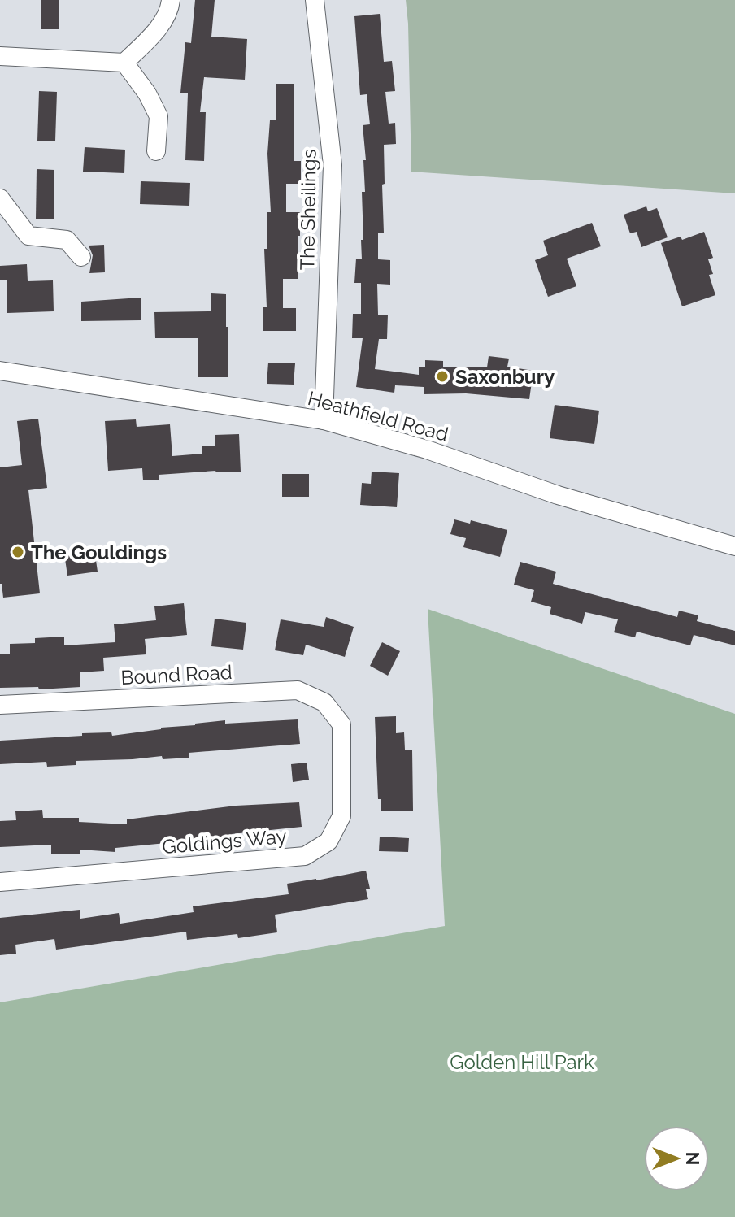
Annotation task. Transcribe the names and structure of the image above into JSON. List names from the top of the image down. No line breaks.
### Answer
{"streets":{"street":["The Sheilings","Heathfield Road","Bound Road","Goldings Way"]},"crossings":[["The Sheilings","Heathfield Road"],["Bound Road","Goldings Way"]],"parks":["Golden Hill Park"],"places":["Saxonbury","The Gouldings"],"north":"right"}
